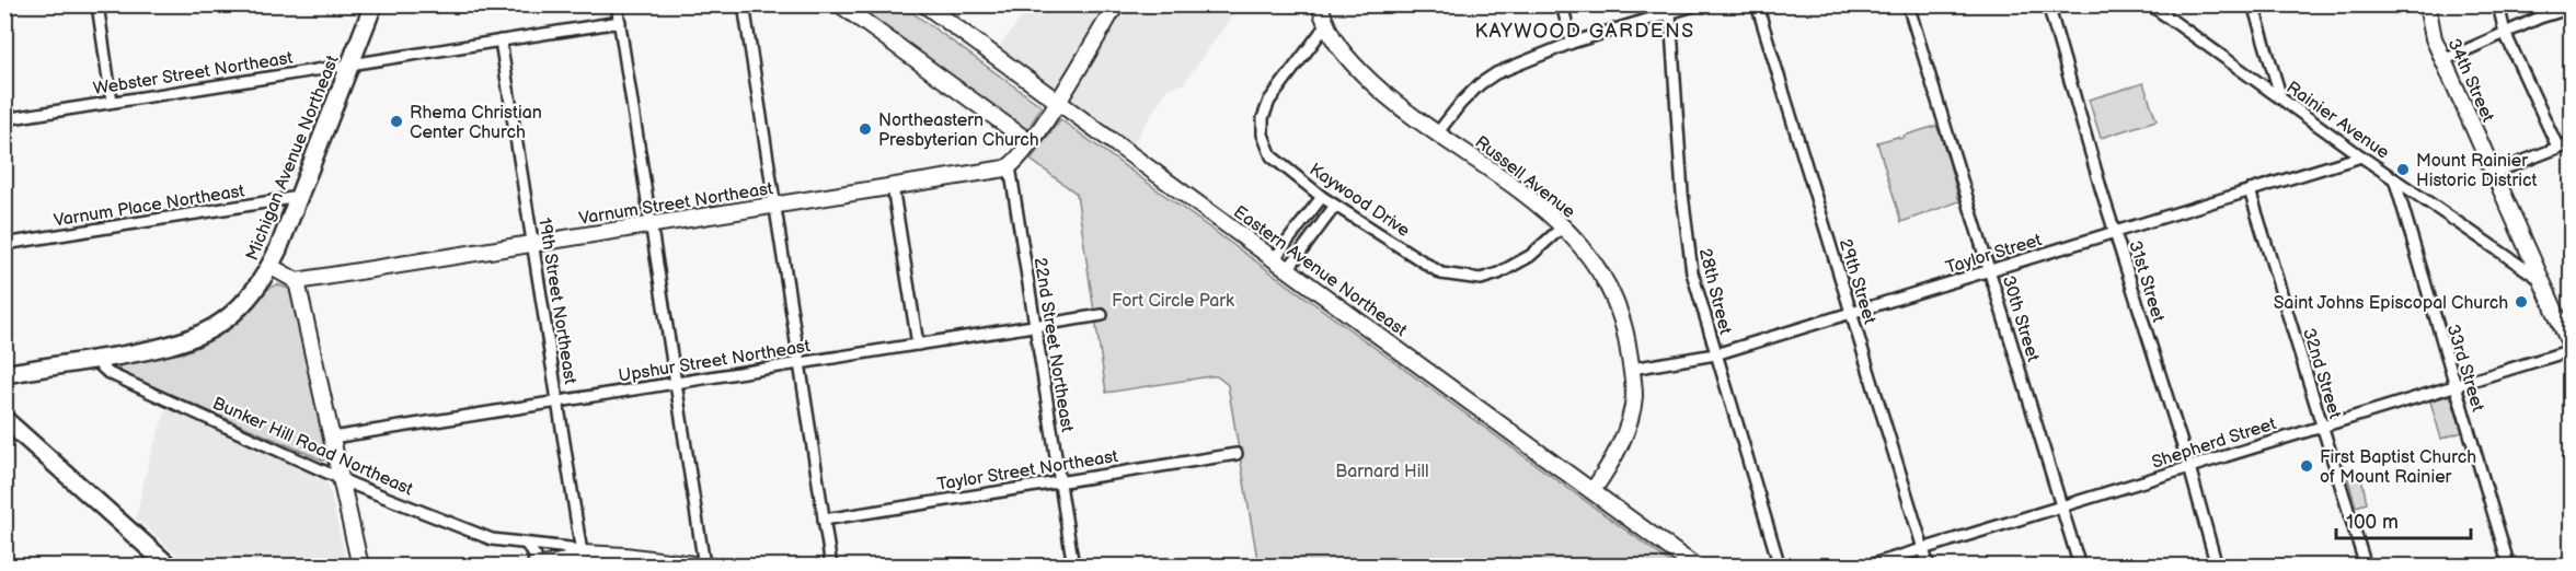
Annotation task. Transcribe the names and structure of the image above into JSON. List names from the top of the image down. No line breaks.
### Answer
{"streets":{"main road":["Michigan Avenue Northeast"],"street":["Webster Street Northeast","34th Street","Rainier Avenue","Russell Avenue","Kaywood Drive","Varnum Street Northeast","Varnum Place Northeast","Taylor Street","Eastern Avenue Northeast","29th Street","31st Street","28th Street","19th Street Northeast","30th Street","22nd Street Northeast","Upshur Street Northeast","33rd Street","32nd Street","Shepherd Street","Bunker Hill Road Northeast","Taylor Street Northeast"]},"crossings":[["Webster Street Northeast","Michigan Avenue Northeast"],["Webster Street Northeast","19th Street Northeast"],["34th Street","Rainier Avenue"],["34th Street","Shepherd Street"],["Rainier Avenue","Taylor Street"],["Rainier Avenue","33rd Street"],["Michigan Avenue Northeast","Varnum Place Northeast"],["Michigan Avenue Northeast","Bunker Hill Road Northeast"],["Russell Avenue","Kaywood Drive"],["Russell Avenue","Taylor Street"],["Russell Avenue","Eastern Avenue Northeast"],["Varnum Street Northeast","19th Street Northeast"],["Varnum Street Northeast","22nd Street Northeast"],["Taylor Street","29th Street"],["Taylor Street","31st Street"],["Taylor Street","28th Street"],["Taylor Street","30th Street"],["Taylor Street","32nd Street"],["29th Street","Shepherd Street"],["31st Street","Shepherd Street"],["19th Street Northeast","Upshur Street Northeast"],["19th Street Northeast","Bunker Hill Road Northeast"],["30th Street","Shepherd Street"],["22nd Street Northeast","Upshur Street Northeast"],["22nd Street Northeast","Taylor Street Northeast"],["33rd Street","Shepherd Street"],["32nd Street","Shepherd Street"]],"districts":["KAYWOOD GARDENS"],"parks":["Fort Circle Park","Barnard Hill"],"places":["Rhema Christian Center Church","Northeastern Presbyterian Church","Mount Rainier Historic District","Saint Johns Episcopal Church","First Baptist Church of Mount Rainier"],"scale_bar":"100 m"}
